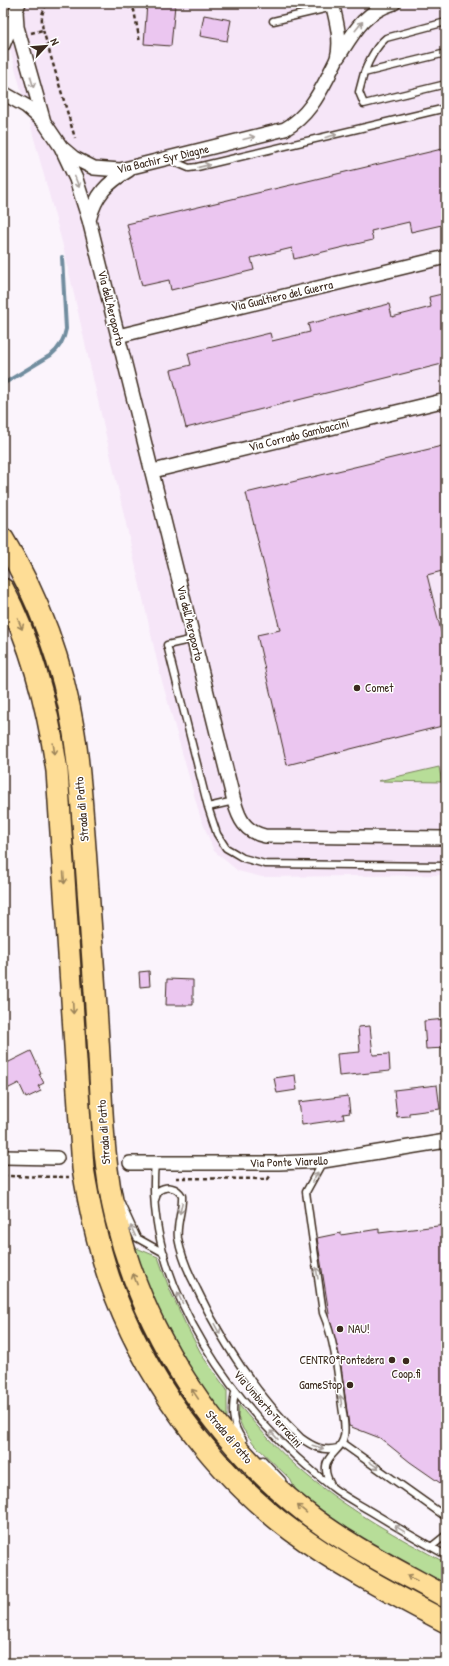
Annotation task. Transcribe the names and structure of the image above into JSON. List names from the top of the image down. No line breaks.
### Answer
{"streets":{"main road":["Strada di Patto"],"street":["Via Bachir Syr Diagne","Via Gualtiero del Guerra","Via dell'Aeroporto","Via Corrado Gambaccini","Via Ponte Viarello"],"lane":["Via Umberto Terracini"]},"crossings":[["Via Bachir Syr Diagne","Via dell'Aeroporto"],["Via Gualtiero del Guerra","Via dell'Aeroporto"],["Via dell'Aeroporto","Via Corrado Gambaccini"],["Via Ponte Viarello","Via Umberto Terracini"]],"places":["Comet","NAU!","CENTRO*Pontedera","Coop.fi","GameStop"],"north":"top right"}
